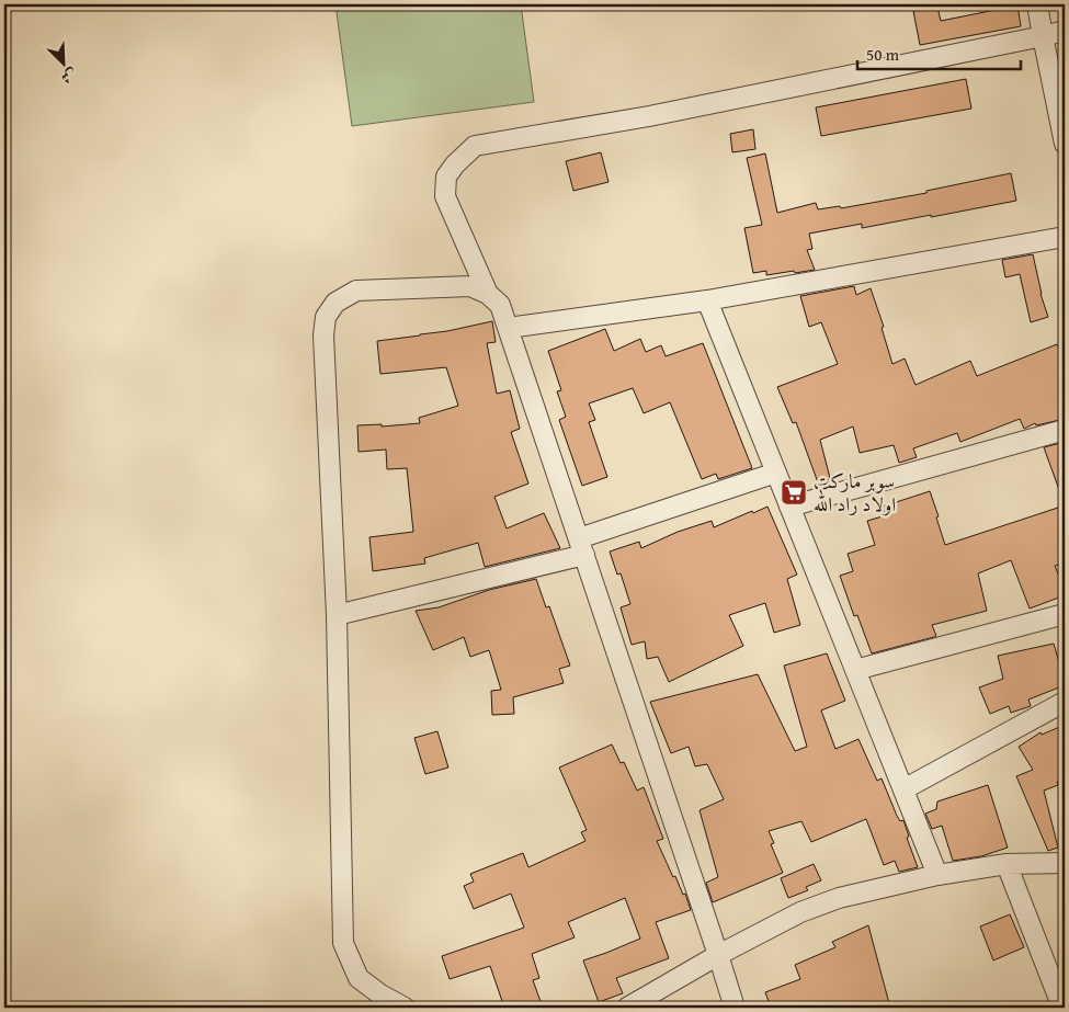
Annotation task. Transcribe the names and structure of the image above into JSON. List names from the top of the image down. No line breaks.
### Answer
{"places":{"supermarket":["سوبر ماركت اولاد راد الله"]},"scale_bar":"50 m","north":"bottom right"}
